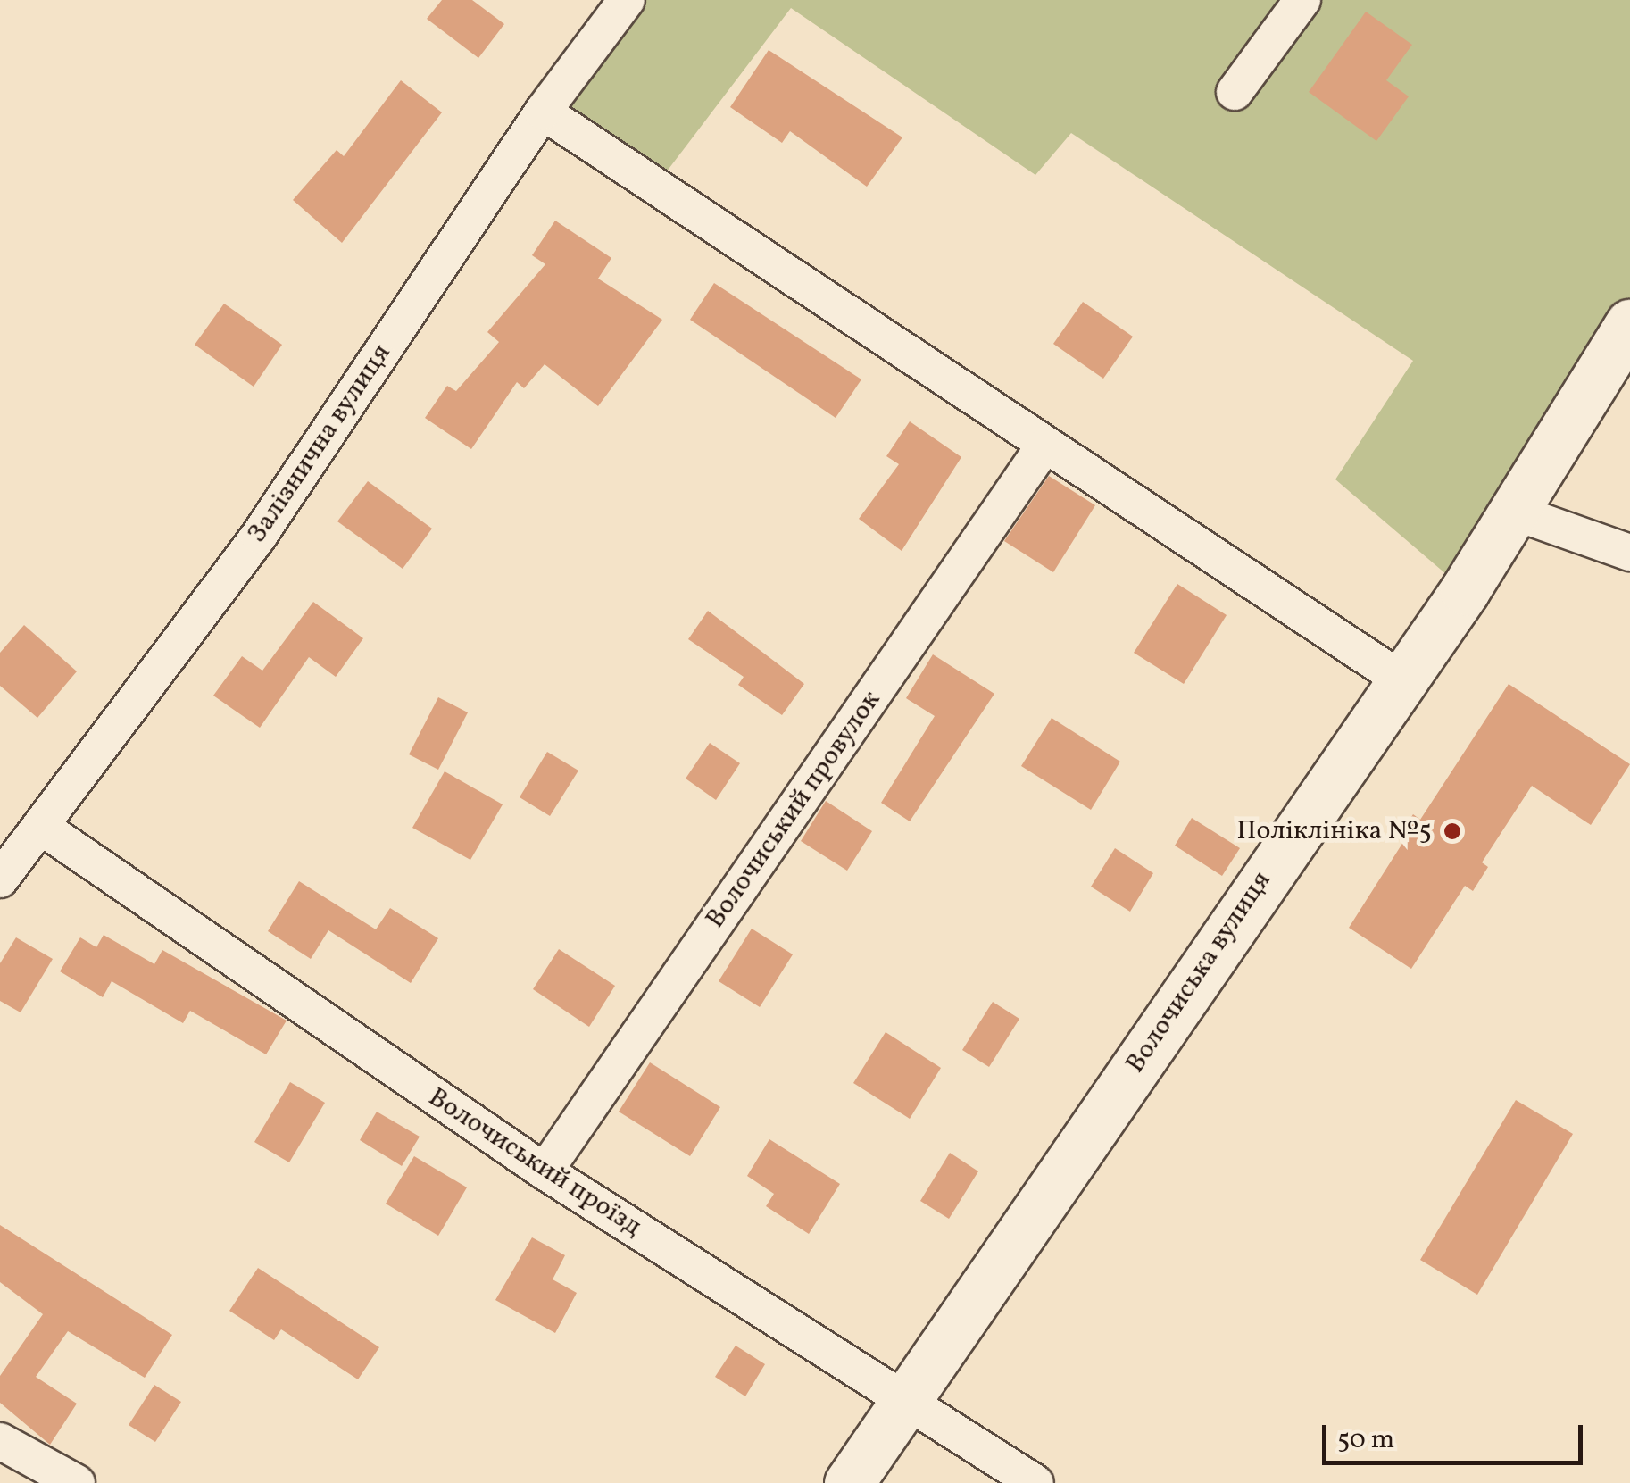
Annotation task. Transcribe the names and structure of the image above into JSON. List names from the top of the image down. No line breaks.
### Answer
{"streets":{"main road":["Волочиська вулиця"],"street":["Залізнична вулиця","Волочиський провулок","Волочиський проїзд"]},"crossings":[["Залізнична вулиця","Волочиський проїзд"],["Волочиський провулок","Волочиський проїзд"],["Волочиська вулиця","Волочиський проїзд"]],"places":["Поліклініка №5"],"scale_bar":"50 m"}
